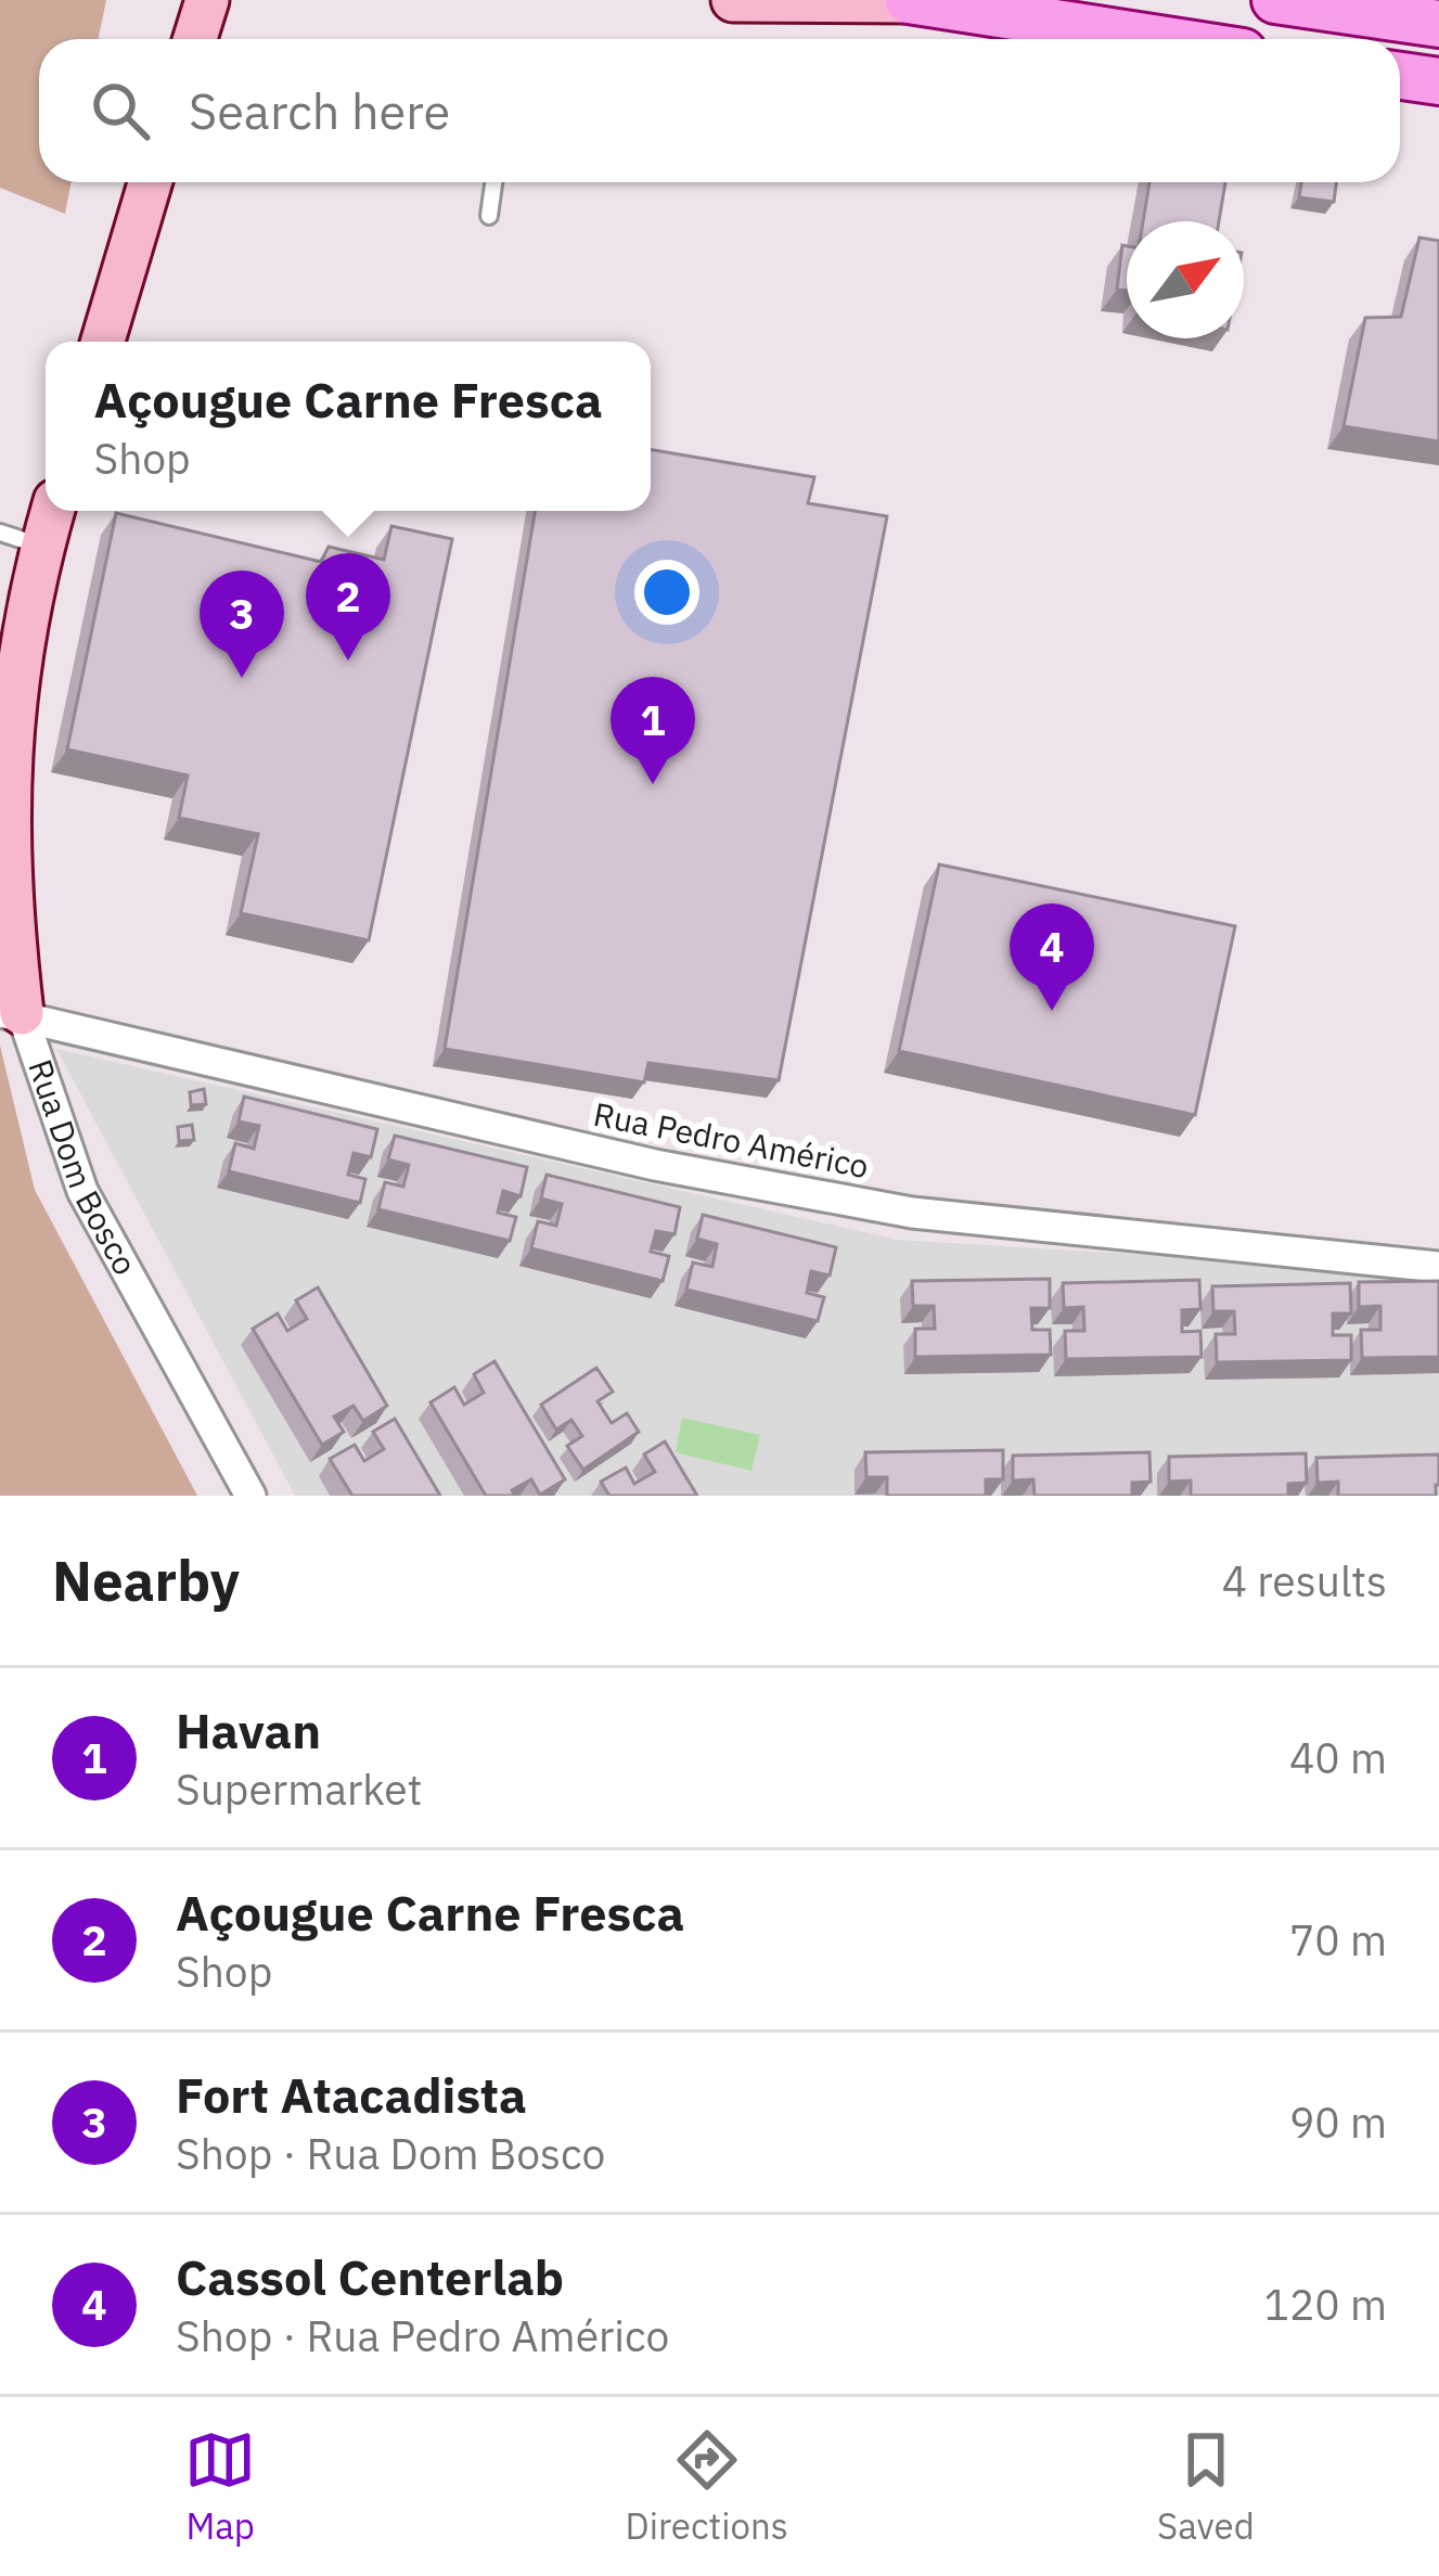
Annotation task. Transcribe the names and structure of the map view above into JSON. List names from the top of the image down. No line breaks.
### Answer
{"streets":{"street":["Rua Pedro Américo","Rua Dom Bosco"]},"crossings":[["Rua Pedro Américo","Rua Dom Bosco"]],"north":"top right","page":{"search":"Search here","popup":["Açougue Carne Fresca","Shop"],"pins":["2","3","1","4"],"heading":["Nearby","4 results"],"list":[{"mark":"1","name":"Havan","note":"Supermarket","value":"40 m"},{"mark":"2","name":"Açougue Carne Fresca","note":"Shop","value":"70 m"},{"mark":"3","name":"Fort Atacadista","note":"Shop · Rua Dom Bosco","value":"90 m"},{"mark":"4","name":"Cassol Centerlab","note":"Shop · Rua Pedro Américo","value":"120 m"}],"nav":["Map","Directions","Saved"]}}
